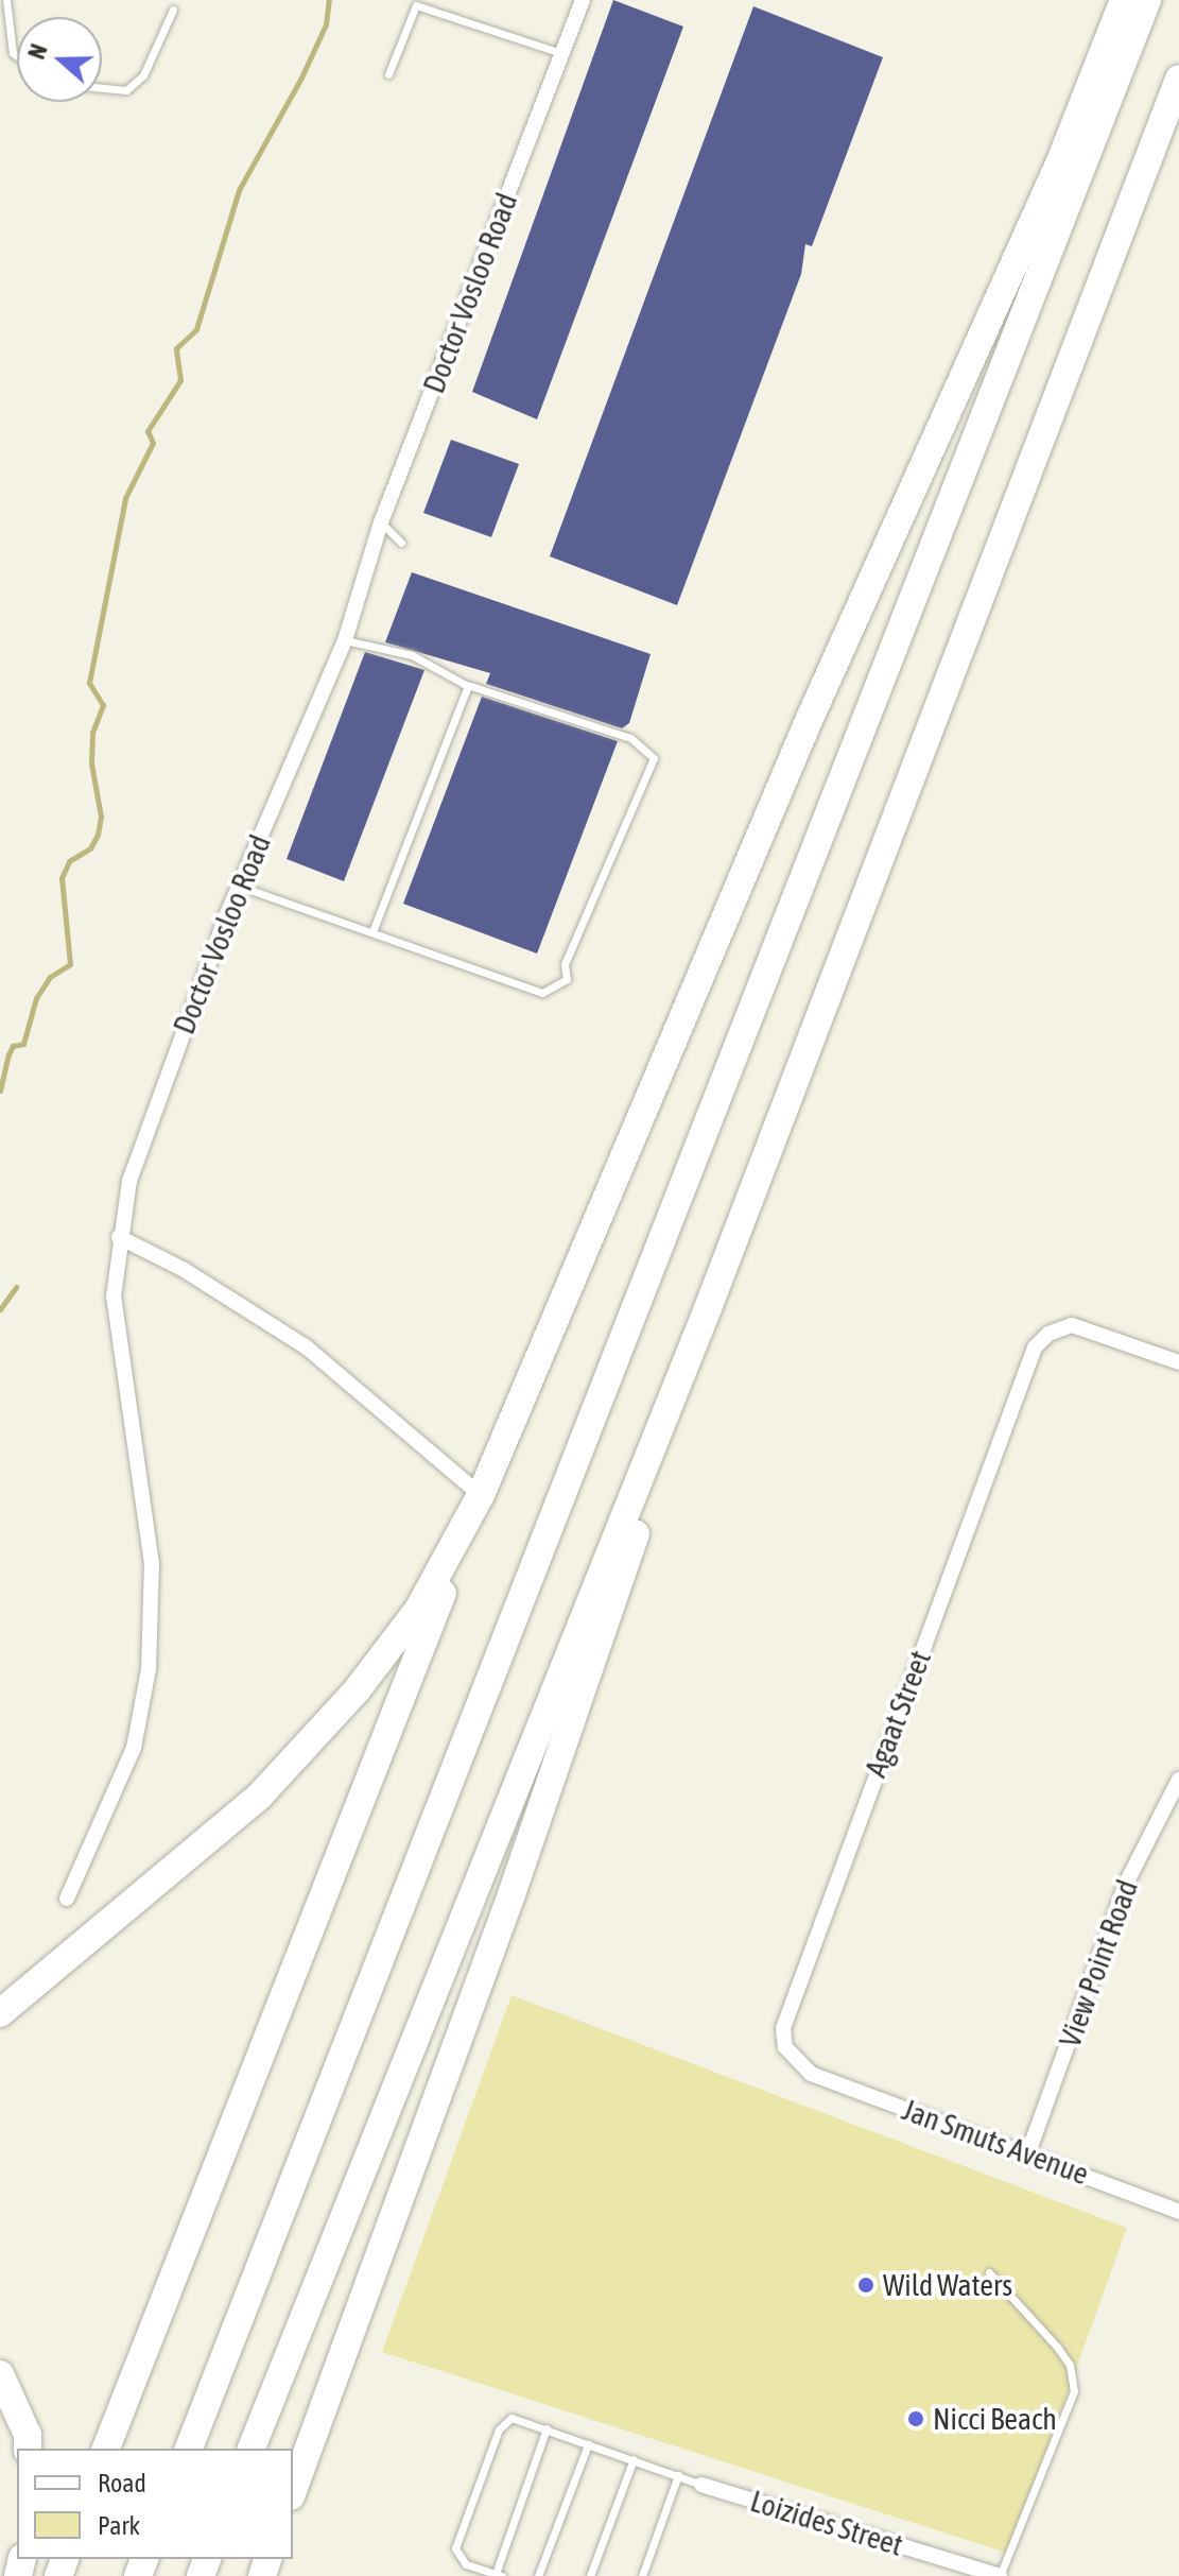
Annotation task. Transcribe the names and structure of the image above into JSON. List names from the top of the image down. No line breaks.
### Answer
{"streets":{"street":["Doctor Vosloo Road","Agaat Street","View Point Road","Jan Smuts Avenue","Loizides Street"]},"crossings":[["Agaat Street","Jan Smuts Avenue"],["View Point Road","Jan Smuts Avenue"]],"places":["Wild Waters","Nicci Beach"],"legend":["Road","Park"],"north":"left"}
